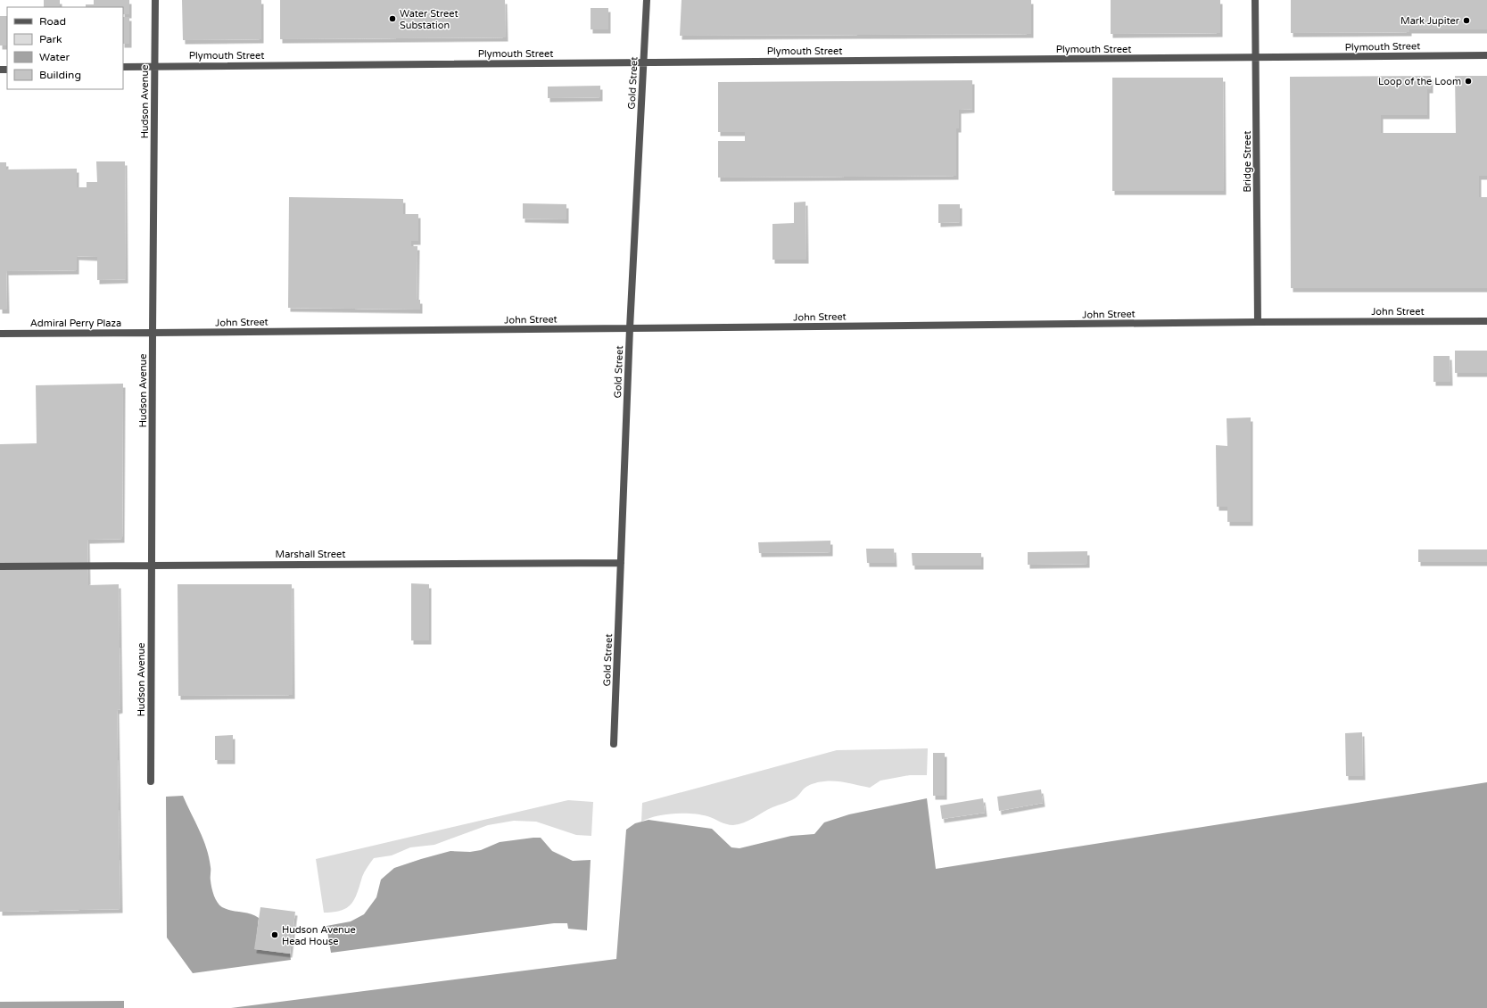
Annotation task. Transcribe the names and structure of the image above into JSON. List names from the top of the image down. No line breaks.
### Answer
{"streets":{"street":["Plymouth Street","Gold Street","Hudson Avenue","Bridge Street","John Street","Admiral Perry Plaza","Marshall Street"]},"crossings":[["Plymouth Street","Gold Street"],["Plymouth Street","Hudson Avenue"],["Plymouth Street","Bridge Street"],["Gold Street","John Street"],["Gold Street","Marshall Street"],["Hudson Avenue","John Street"],["Hudson Avenue","Admiral Perry Plaza"],["Hudson Avenue","Marshall Street"],["Bridge Street","John Street"],["John Street","Admiral Perry Plaza"]],"places":["Water Street Substation","Mark Jupiter","Loop of the Loom","Hudson Avenue Head House"],"legend":["Road","Park","Water","Building"]}
